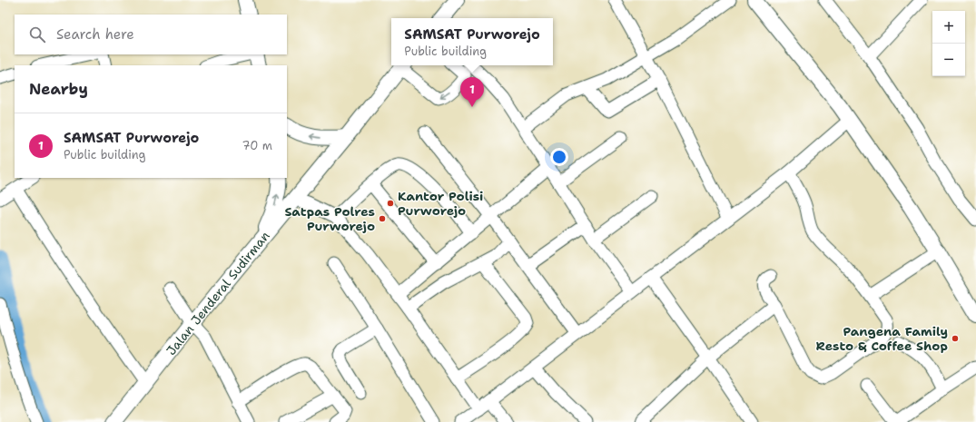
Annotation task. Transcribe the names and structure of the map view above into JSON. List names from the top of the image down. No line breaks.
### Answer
{"streets":{"main road":["Jalan Jenderal Sudirman"]},"places":["Kantor Polisi Purworejo","Satpas Polres Purworejo","Pangena Family Resto & Coffee Shop"],"page":{"map_buttons":["+","−"],"search":"Search here","popup":["SAMSAT Purworejo","Public building"],"heading":"Nearby","pins":"1","list":[{"mark":"1","name":"SAMSAT Purworejo","note":"Public building","value":"70 m"}]}}
